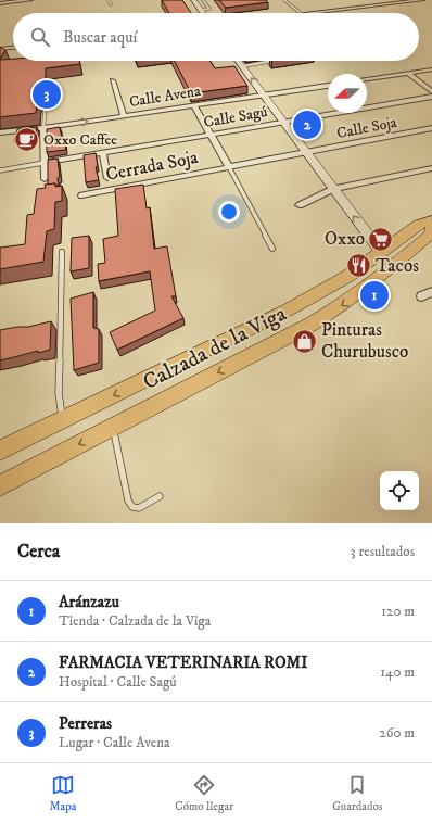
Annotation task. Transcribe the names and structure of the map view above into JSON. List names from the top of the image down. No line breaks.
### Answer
{"streets":{"main road":["Calzada de la Viga"],"street":["Calle Avena","Calle Sagú","Calle Soja","Cerrada Soja"]},"crossings":[["Calle Soja","Cerrada Soja"]],"one_way":["Calzada de la Viga"],"places":{"cafe":["Oxxo Caffee"],"supermarket":["Oxxo"],"restaurant":["Tacos"],"shop":["Pinturas Churubusco"]},"north":"left","page":{"search":"Buscar aquí","pins":["3","2","1"],"heading":["Cerca","3 resultados"],"list":[{"mark":"1","name":"Aránzazu","note":"Tienda · Calzada de la Viga","value":"120 m"},{"mark":"2","name":"FARMACIA VETERINARIA ROMI","note":"Hospital · Calle Sagú","value":"140 m"},{"mark":"3","name":"Perreras","note":"Lugar · Calle Avena","value":"260 m"}],"nav":["Mapa","Cómo llegar","Guardados"]}}
